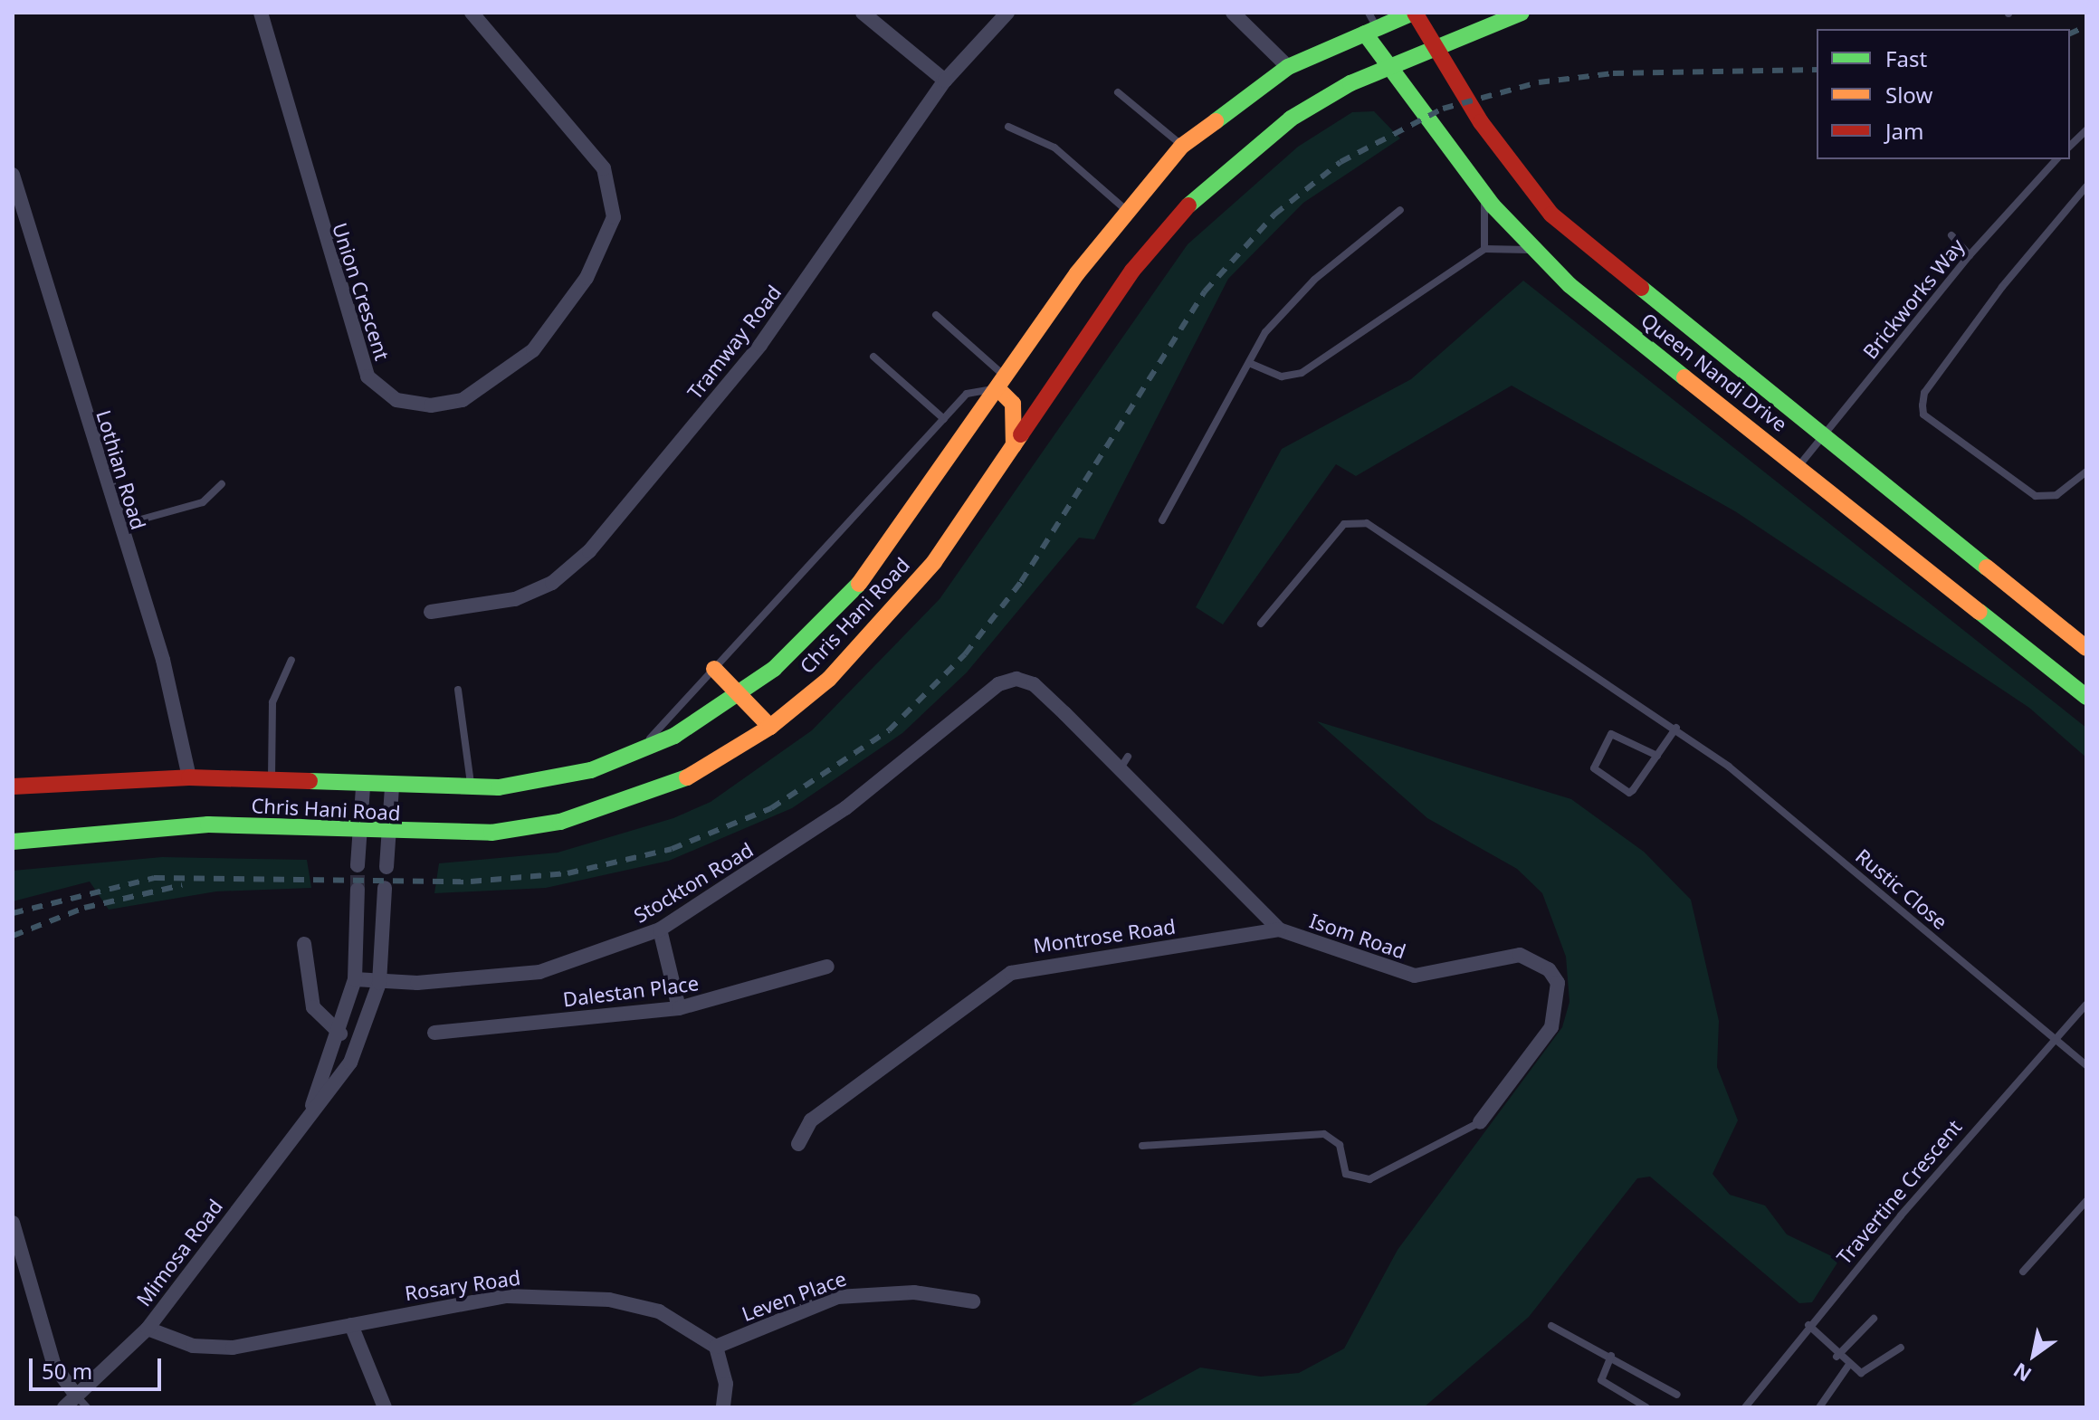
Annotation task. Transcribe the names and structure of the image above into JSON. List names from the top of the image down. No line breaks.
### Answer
{"streets":{"main road":["Queen Nandi Drive","Chris Hani Road"],"street":["Union Crescent","Tramway Road","Lothian Road","Stockton Road","Montrose Road","Isom Road","Dalestan Place","Mimosa Road","Rosary Road","Leven Place"],"lane":["Brickworks Way","Rustic Close","Travertine Crescent"]},"crossings":[["Brickworks Way","Queen Nandi Drive"],["Queen Nandi Drive","Chris Hani Road"],["Lothian Road","Chris Hani Road"],["Stockton Road","Isom Road"],["Stockton Road","Mimosa Road"],["Rustic Close","Travertine Crescent"],["Montrose Road","Isom Road"],["Mimosa Road","Rosary Road"],["Rosary Road","Leven Place"]],"legend":["Fast","Slow","Jam"],"scale_bar":"50 m","north":"bottom left"}
